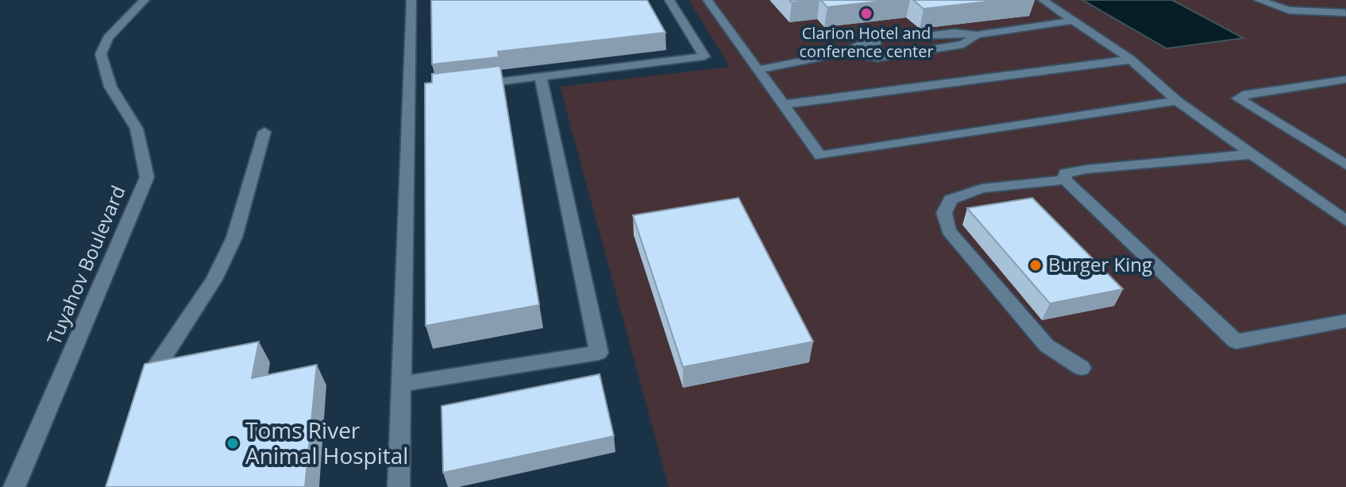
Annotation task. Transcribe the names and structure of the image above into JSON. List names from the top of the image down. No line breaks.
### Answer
{"streets":{"street":["Tuyahov Boulevard"]},"places":["Clarion Hotel and conference center","Burger King","Toms River Animal Hospital"]}
